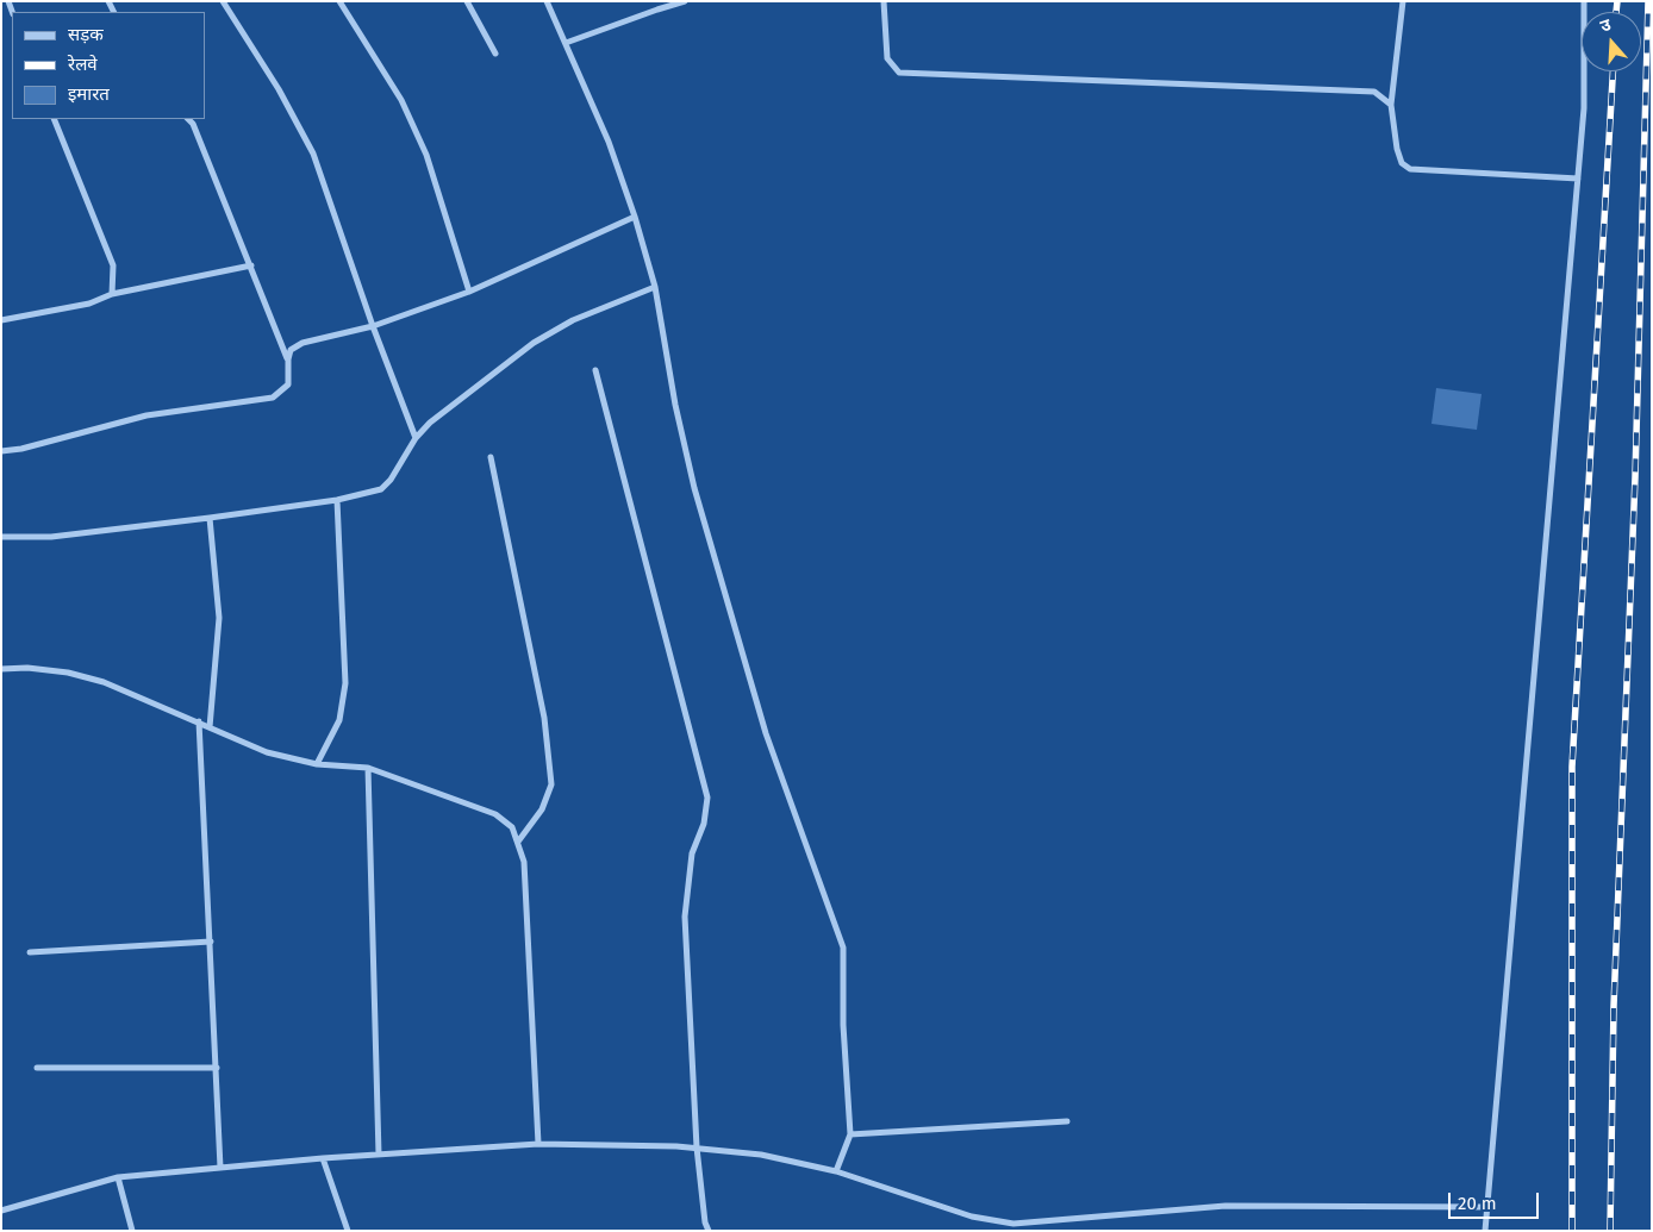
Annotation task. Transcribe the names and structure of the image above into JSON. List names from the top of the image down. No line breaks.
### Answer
{"legend":["सड़क","रेलवे","इमारत"],"scale_bar":"20 m","north":"top"}
